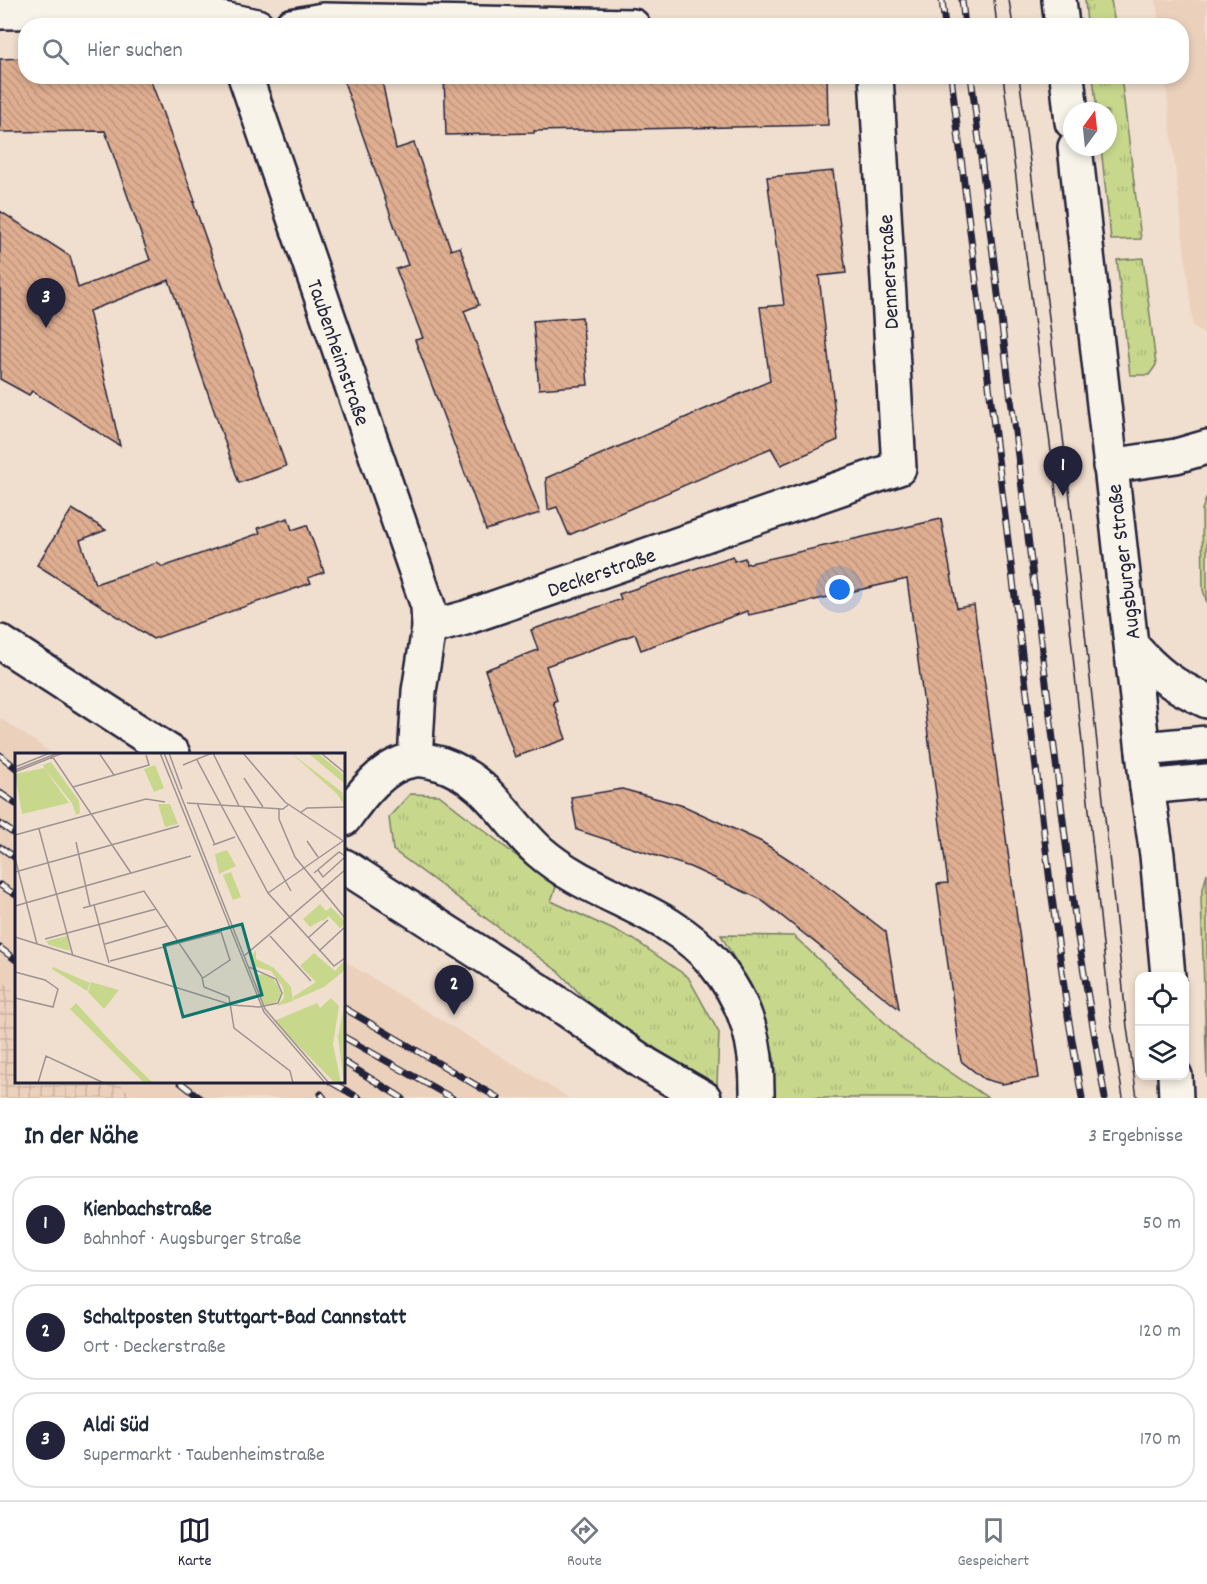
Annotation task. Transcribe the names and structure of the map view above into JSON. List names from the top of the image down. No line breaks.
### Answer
{"streets":{"street":["Dennerstraße","Taubenheimstraße","Augsburger Straße","Deckerstraße"]},"crossings":[["Dennerstraße","Deckerstraße"],["Taubenheimstraße","Deckerstraße"]],"north":"top","page":{"search":"Hier suchen","pins":["3","1","2"],"heading":["In der Nähe","3 Ergebnisse"],"list":[{"mark":"1","name":"Kienbachstraße","note":"Bahnhof · Augsburger Straße","value":"50 m"},{"mark":"2","name":"Schaltposten Stuttgart-Bad Cannstatt","note":"Ort · Deckerstraße","value":"120 m"},{"mark":"3","name":"Aldi Süd","note":"Supermarkt · Taubenheimstraße","value":"170 m"}],"nav":["Karte","Route","Gespeichert"]}}
